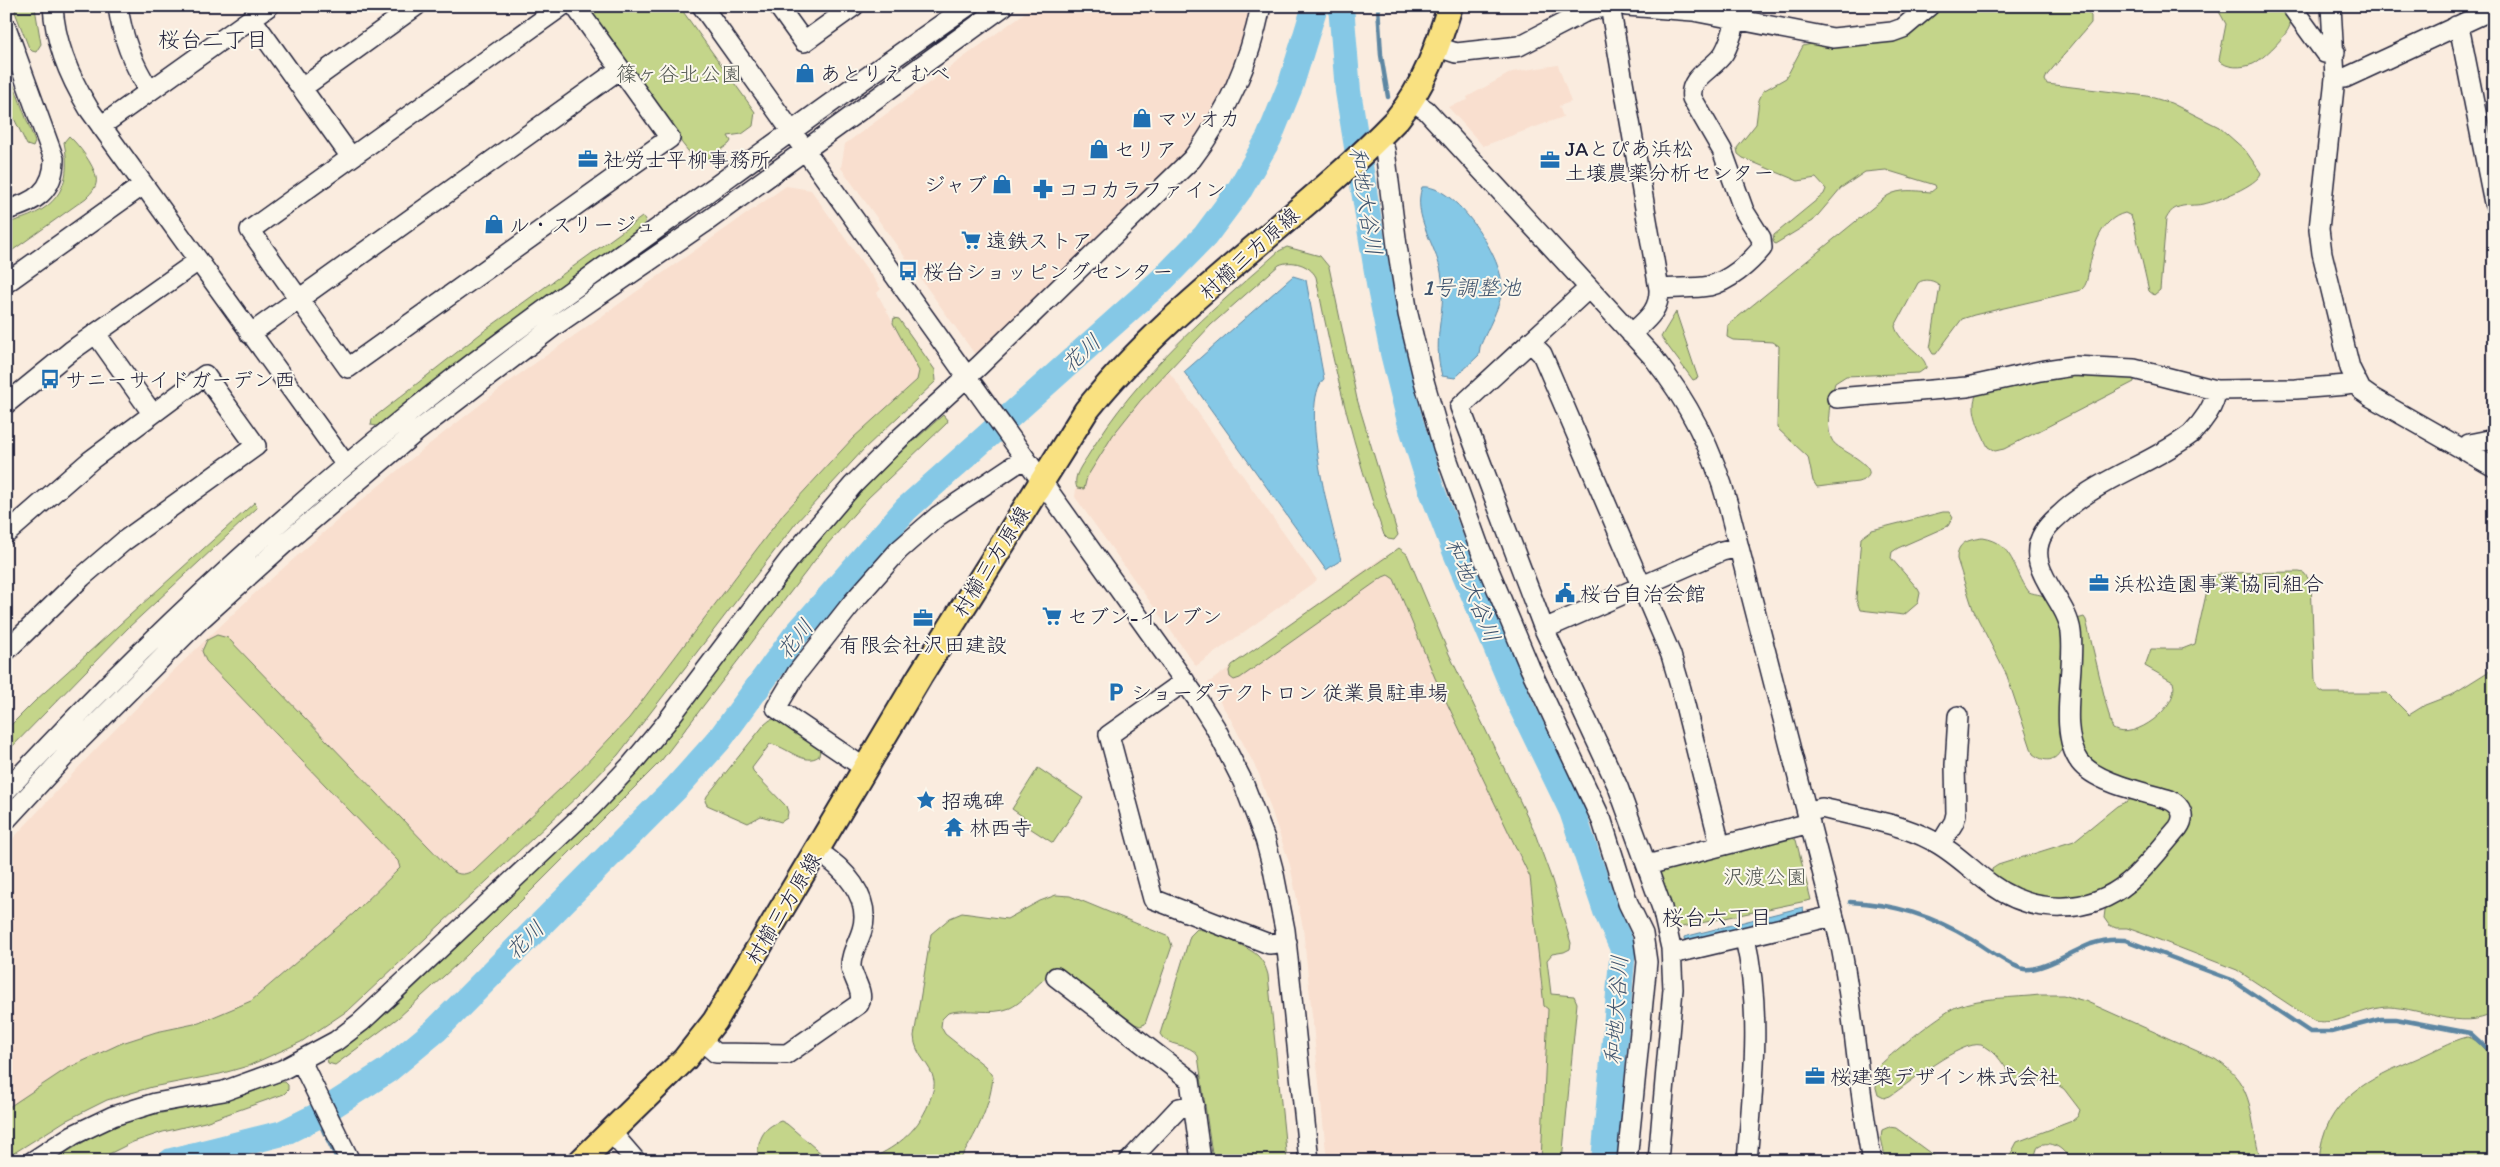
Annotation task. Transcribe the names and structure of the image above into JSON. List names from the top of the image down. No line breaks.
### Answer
{"streets":{"main road":["村櫛三方原線"]},"districts":["桜台二丁目","桜台六丁目"],"water":["和地大谷川","1号調整池","花川"],"parks":["篠ヶ谷北公園","沢渡公園"],"places":{"shop":["あとりえ むべ","マツオカ","セリア","ジャブ","ル・スリージュ"],"office":["社労士平柳事務所","JAとぴあ浜松 土壌農薬分析センター","浜松造園事業協同組合","有限会社沢田建設","桜建築デザイン株式会社"],"pharmacy":["ココカラファイン"],"supermarket":["遠鉄ストア","セブン-イレブン"],"bus stop":["桜台ショッピングセンター","サニーサイドガーデン西"],"public building":["桜台自治会館"],"parking":["ショーダテクトロン 従業員駐車場"],"place":["招魂碑"],"temple":["林西寺"]}}
